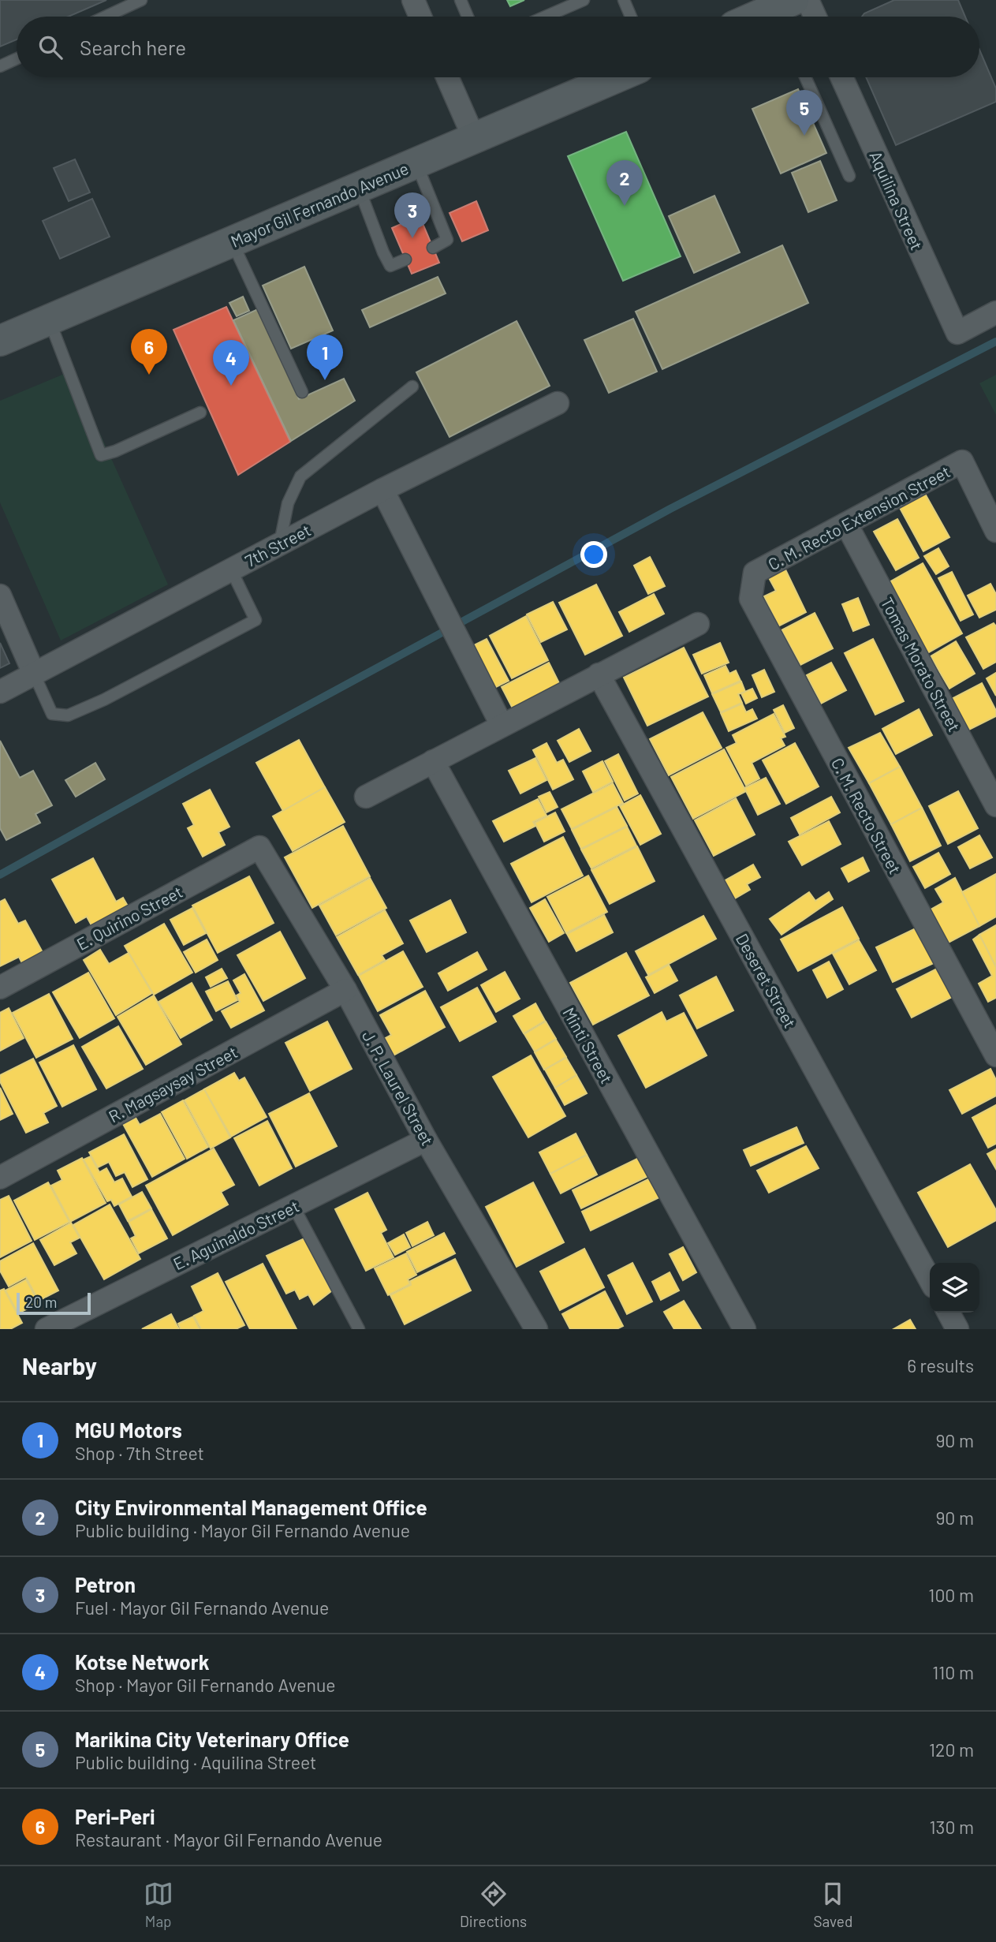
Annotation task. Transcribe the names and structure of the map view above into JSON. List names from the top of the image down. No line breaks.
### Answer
{"streets":{"street":["Aquilina Street","Mayor Gil Fernando Avenue","C. M. Recto Extension Street","7th Street","Tomas Morato Street","C. M. Recto Street","E. Quirino Street","Deseret Street","Minti Street","R. Magsaysay Street","J. P. Laurel Street","E. Aguinaldo Street"]},"crossings":[["C. M. Recto Extension Street","Tomas Morato Street"],["C. M. Recto Extension Street","C. M. Recto Street"],["E. Quirino Street","J. P. Laurel Street"],["R. Magsaysay Street","J. P. Laurel Street"],["J. P. Laurel Street","E. Aguinaldo Street"]],"scale_bar":"20 m","page":{"search":"Search here","pins":["5","2","3","6","1","4"],"scale":"20 m","heading":["Nearby","6 results"],"list":[{"mark":"1","name":"MGU Motors","note":"Shop · 7th Street","value":"90 m"},{"mark":"2","name":"City Environmental Management Office","note":"Public building · Mayor Gil Fernando Avenue","value":"90 m"},{"mark":"3","name":"Petron","note":"Fuel · Mayor Gil Fernando Avenue","value":"100 m"},{"mark":"4","name":"Kotse Network","note":"Shop · Mayor Gil Fernando Avenue","value":"110 m"},{"mark":"5","name":"Marikina City Veterinary Office","note":"Public building · Aquilina Street","value":"120 m"},{"mark":"6","name":"Peri-Peri","note":"Restaurant · Mayor Gil Fernando Avenue","value":"130 m"}],"nav":["Map","Directions","Saved"]}}
